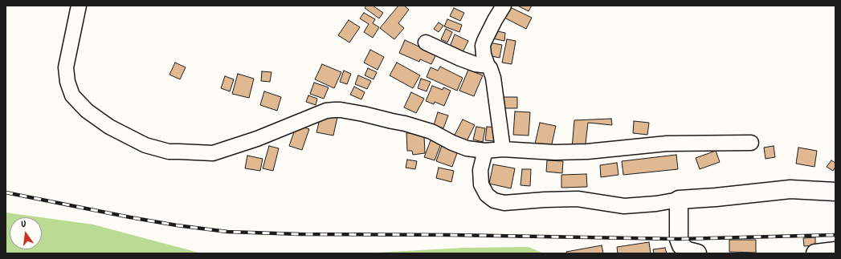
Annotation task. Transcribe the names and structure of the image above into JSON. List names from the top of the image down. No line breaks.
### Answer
{"north":"top"}
